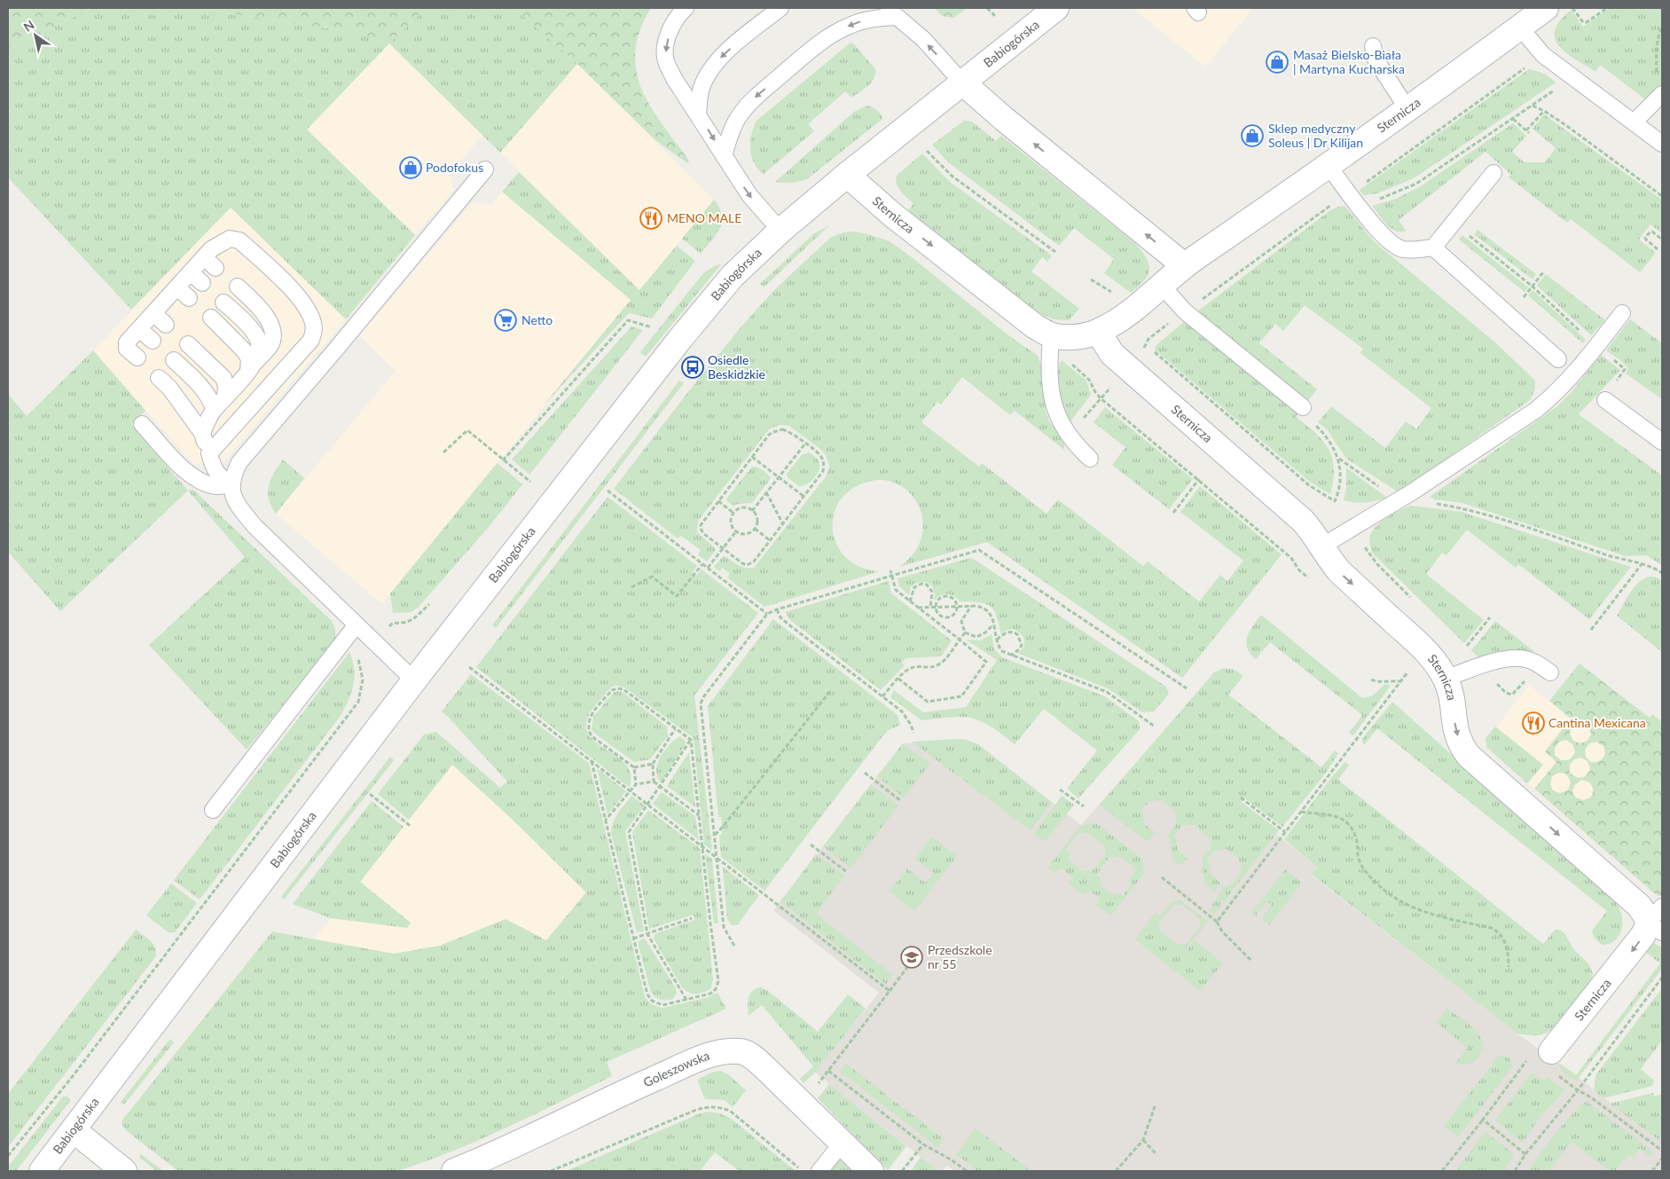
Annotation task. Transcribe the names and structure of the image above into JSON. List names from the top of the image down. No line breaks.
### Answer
{"streets":{"street":["Babiogórska","Sternicza","Goleszowska"]},"crossings":[["Babiogórska","Sternicza"]],"one_way":["Sternicza"],"places":{"shop":["Masaż Bielsko-Biała | Martyna Kucharska","Sklep medyczny Soleus | Dr Kilijan","Podofokus"],"restaurant":["MENO MALE","Cantina Mexicana"],"supermarket":["Netto"],"bus stop":["Osiedle Beskidzkie"],"school or university":["Przedszkole nr 55"]},"north":"top left"}
